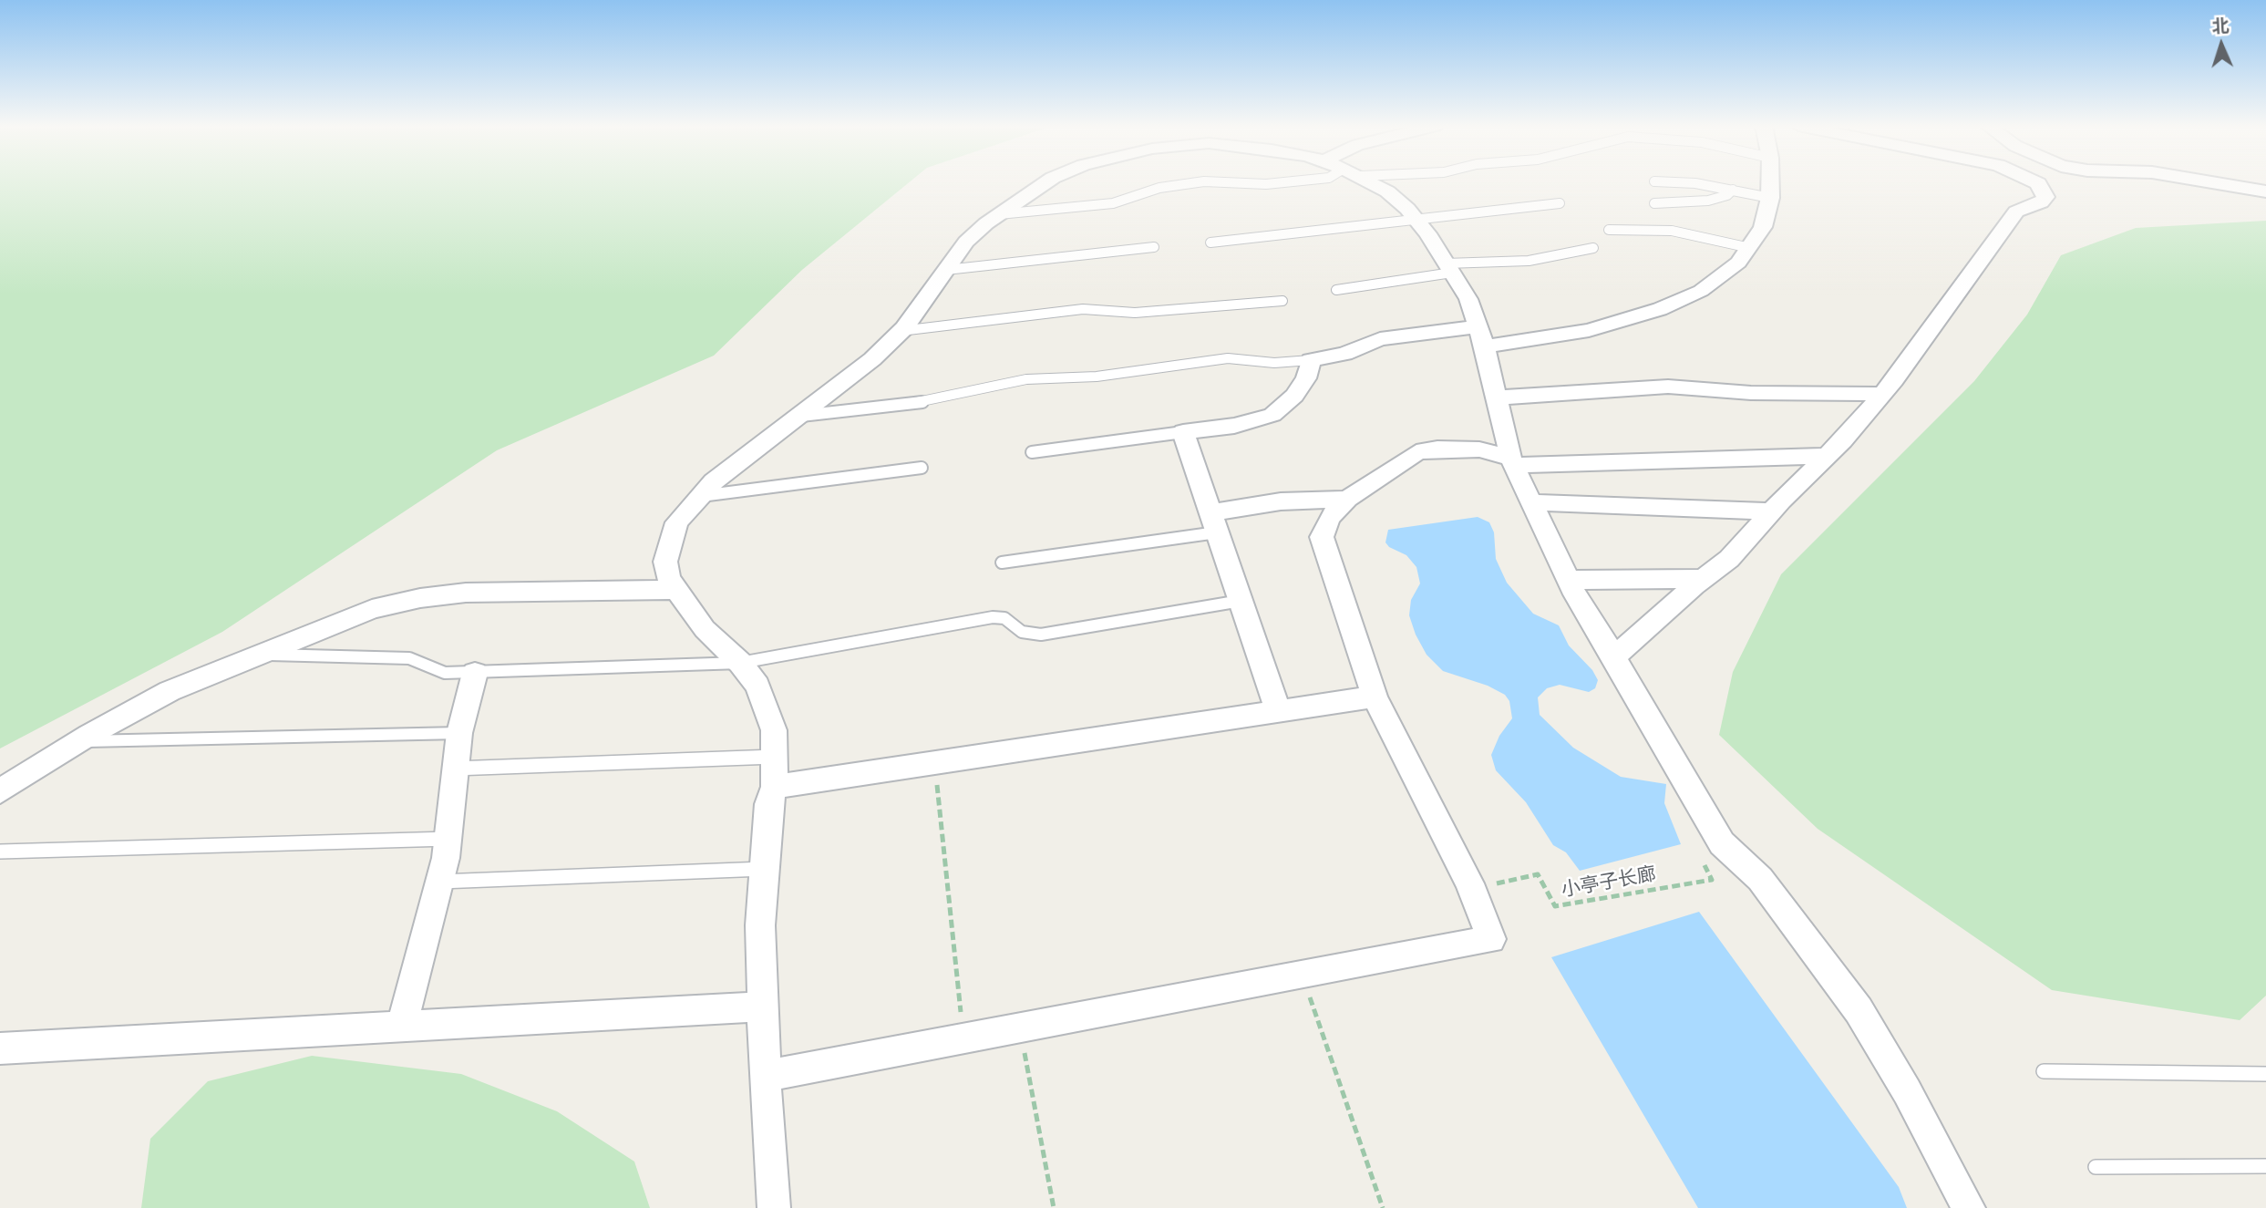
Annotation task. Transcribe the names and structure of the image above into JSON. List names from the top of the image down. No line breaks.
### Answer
{"streets":{"path":["小亭子长廊"]},"north":"top"}
